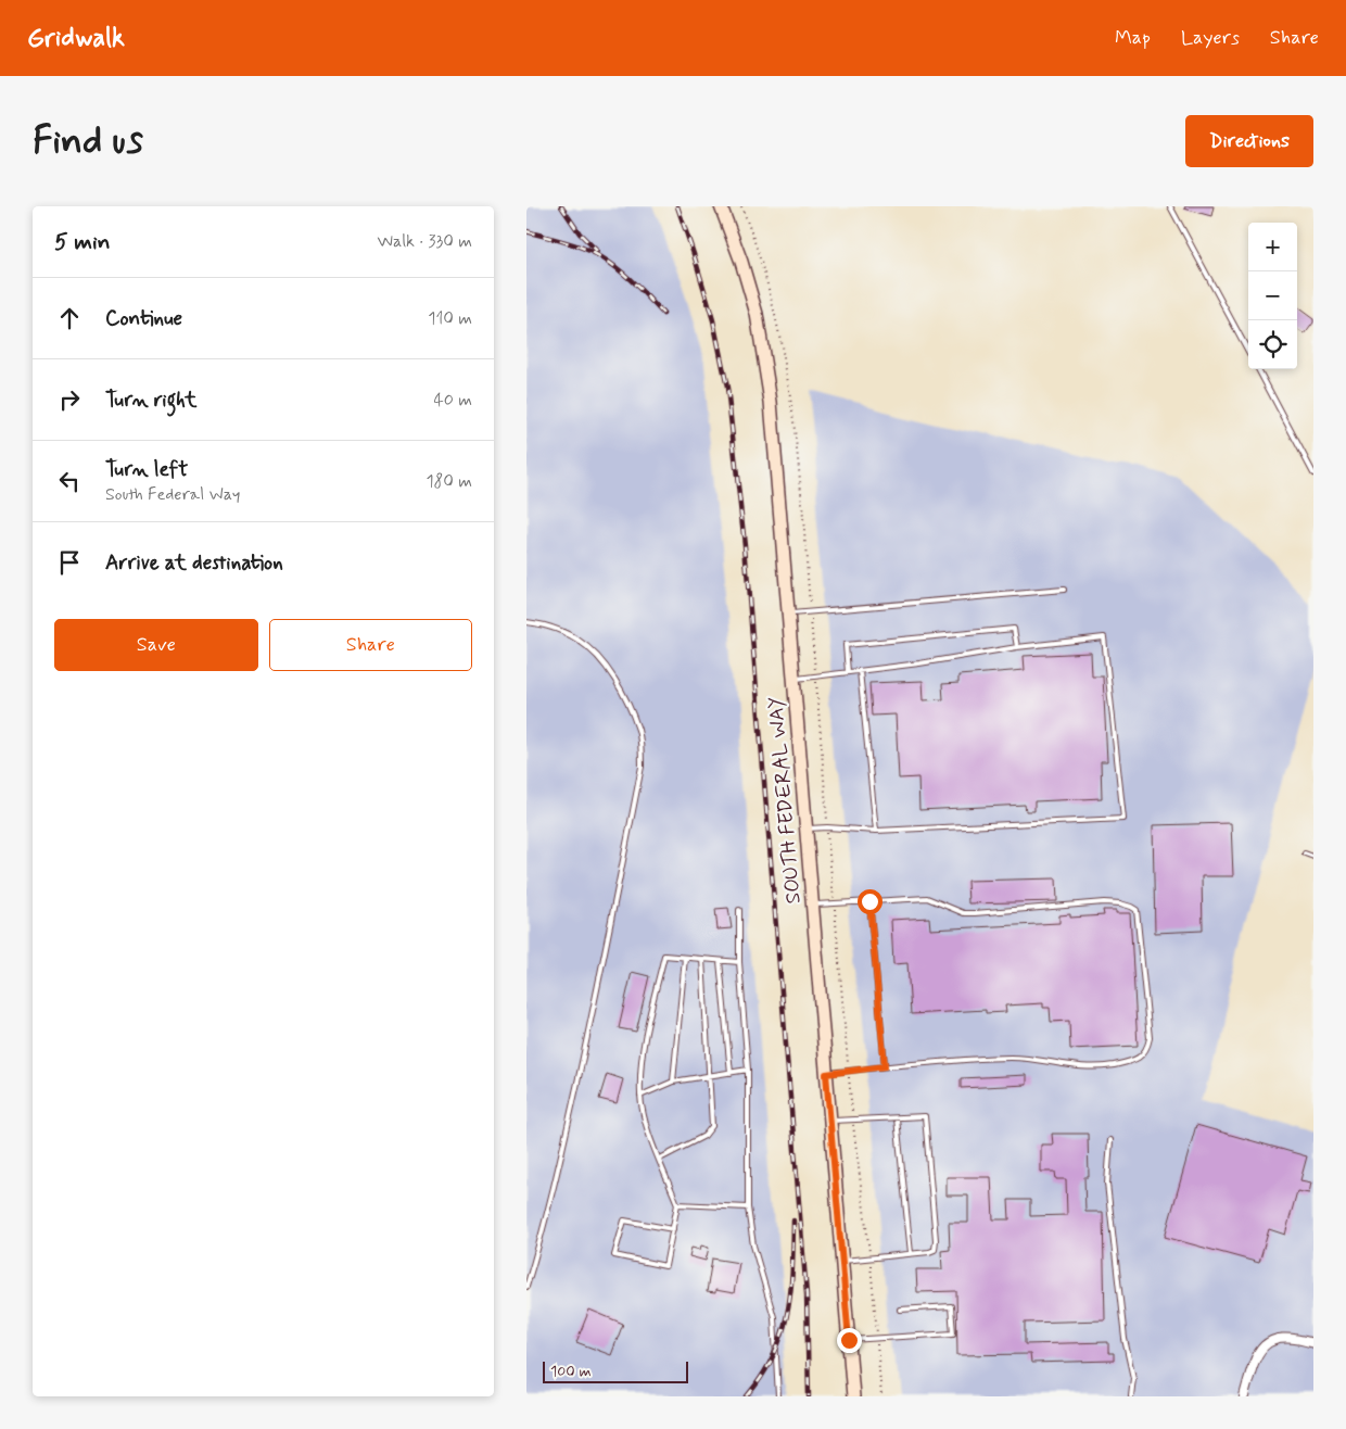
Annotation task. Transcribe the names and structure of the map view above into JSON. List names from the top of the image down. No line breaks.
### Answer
{"streets":{"main road":["SOUTH FEDERAL WAY"]},"scale_bar":"100 m","page":{"header":"Gridwalk","nav":["Map","Layers","Share"],"buttons":["Directions",["Save","Share"]],"title":"Find us","heading":["5 min","Walk · 330 m"],"map_buttons":["+","−"],"list":[["Continue","110 m"],["Turn right","40 m"],["Turn left","South Federal Way","180 m"],"Arrive at destination"],"scale":"100 m"}}
